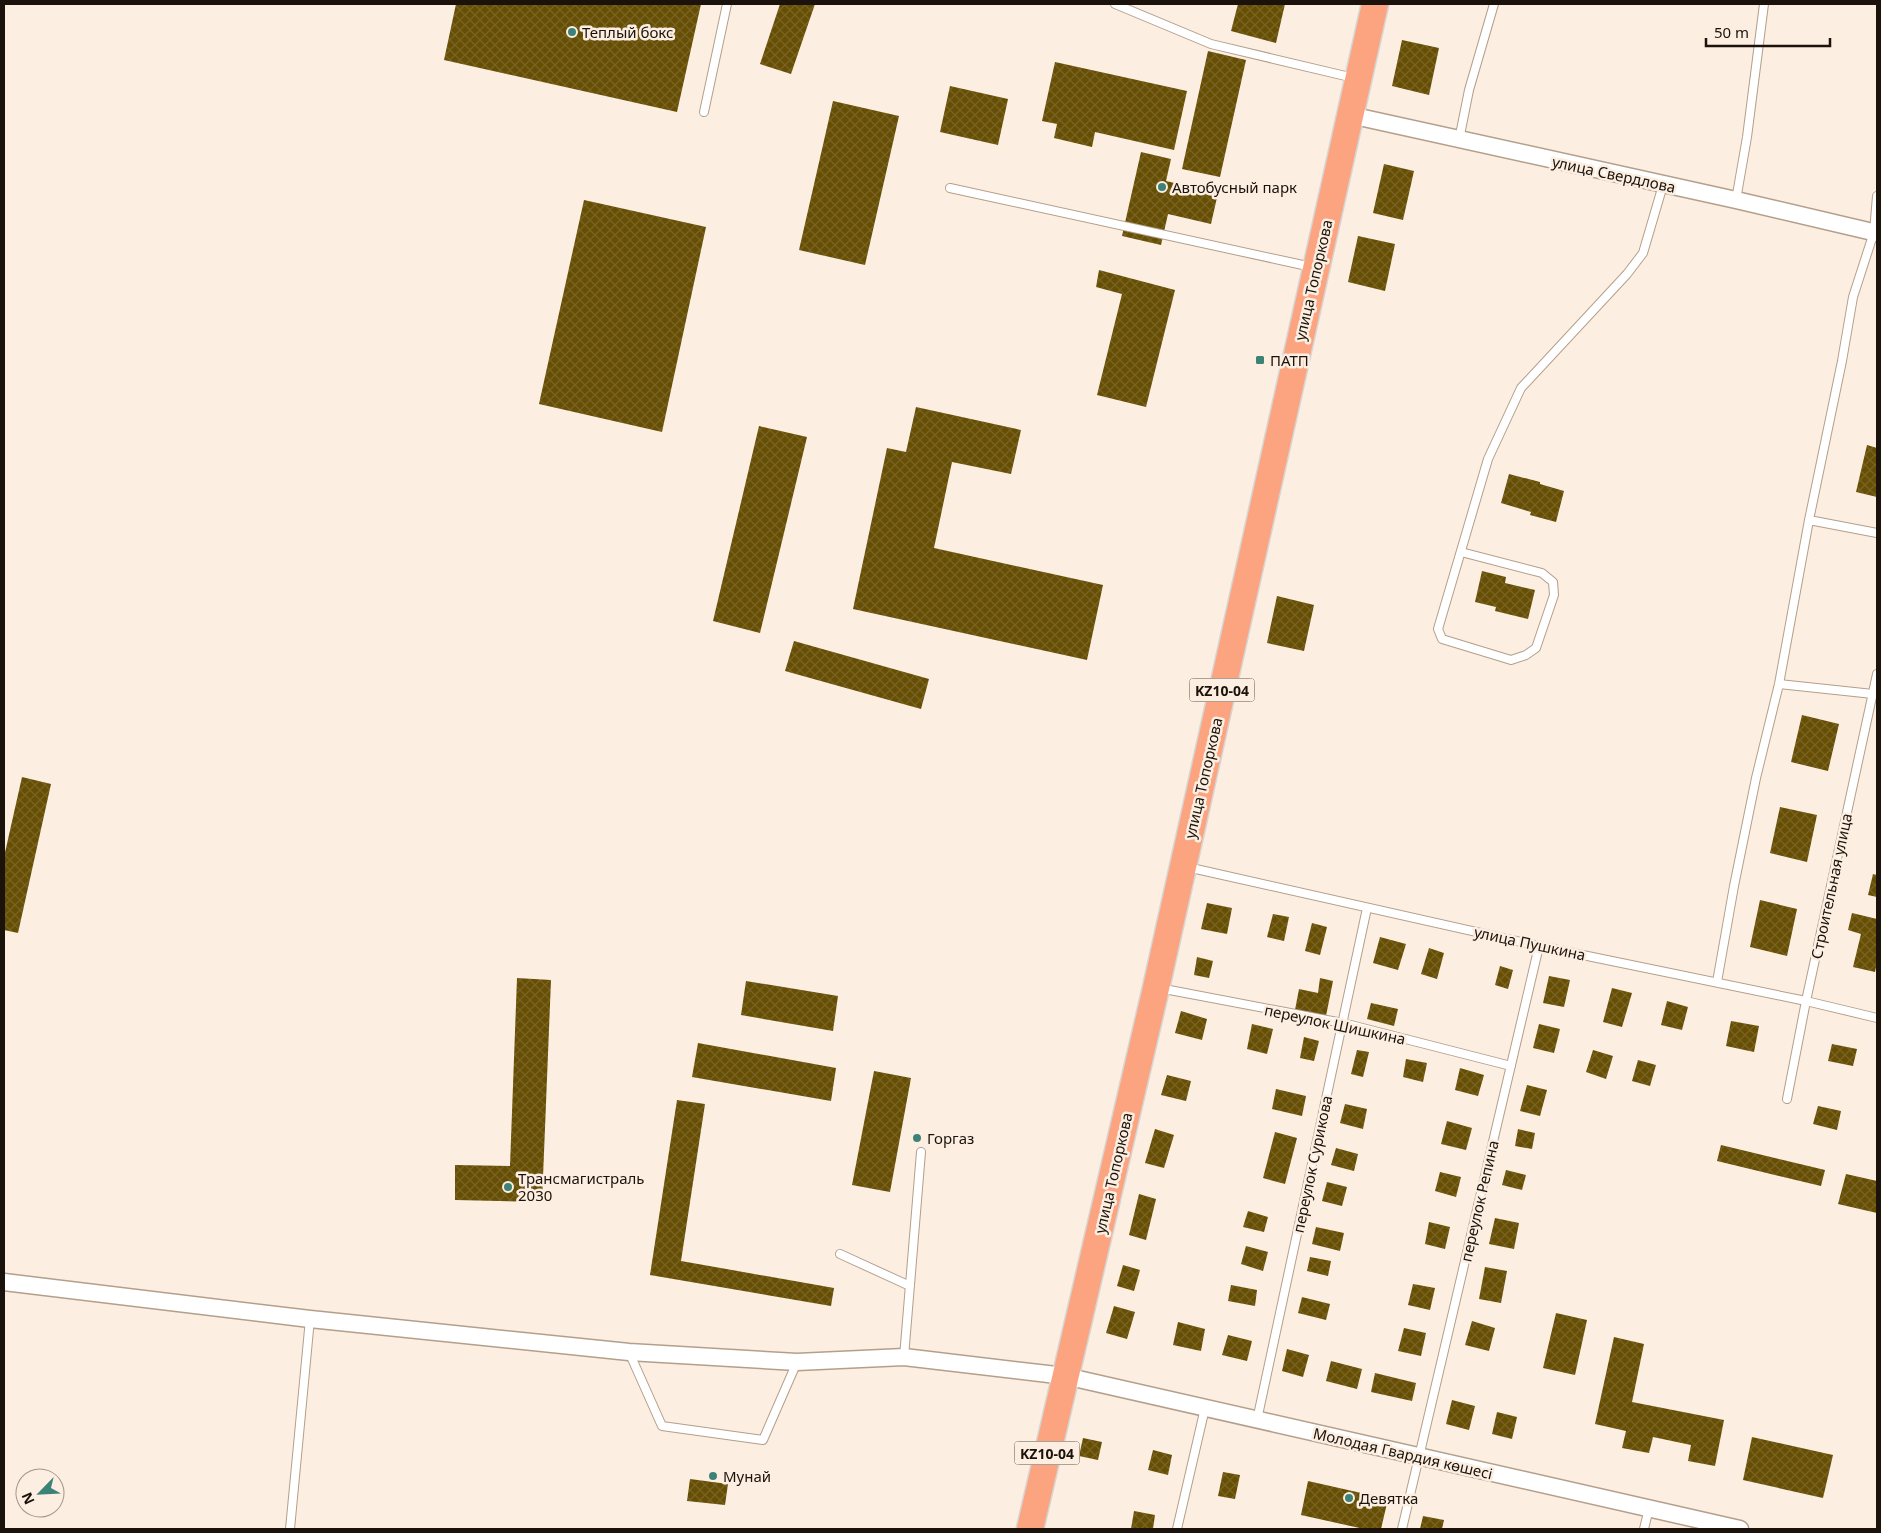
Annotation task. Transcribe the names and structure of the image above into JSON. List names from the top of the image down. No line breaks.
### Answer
{"streets":{"highway":["улица Топоркова","KZ10-04"],"street":["улица Свердлова","Молодая Гвардия көшесі"],"lane":["Строительная улица","улица Пушкина","переулок Шишкина","переулок Сурикова","переулок Репина"]},"crossings":[["улица Свердлова","улица Топоркова"],["улица Топоркова","KZ10-04"],["улица Топоркова","улица Пушкина"],["улица Топоркова","переулок Шишкина"],["улица Топоркова","Молодая Гвардия көшесі"],["KZ10-04","Молодая Гвардия көшесі"],["Строительная улица","улица Пушкина"],["улица Пушкина","переулок Сурикова"],["улица Пушкина","переулок Репина"],["переулок Шишкина","переулок Сурикова"],["переулок Шишкина","переулок Репина"],["переулок Сурикова","Молодая Гвардия көшесі"],["переулок Репина","Молодая Гвардия көшесі"]],"places":{"other":["Теплый бокс","Автобусный парк","Горгаз","Трансмагистраль 2030","Мунай","Девятка"],"transit":["ПАТП"]},"scale_bar":"50 m","north":"bottom left"}
